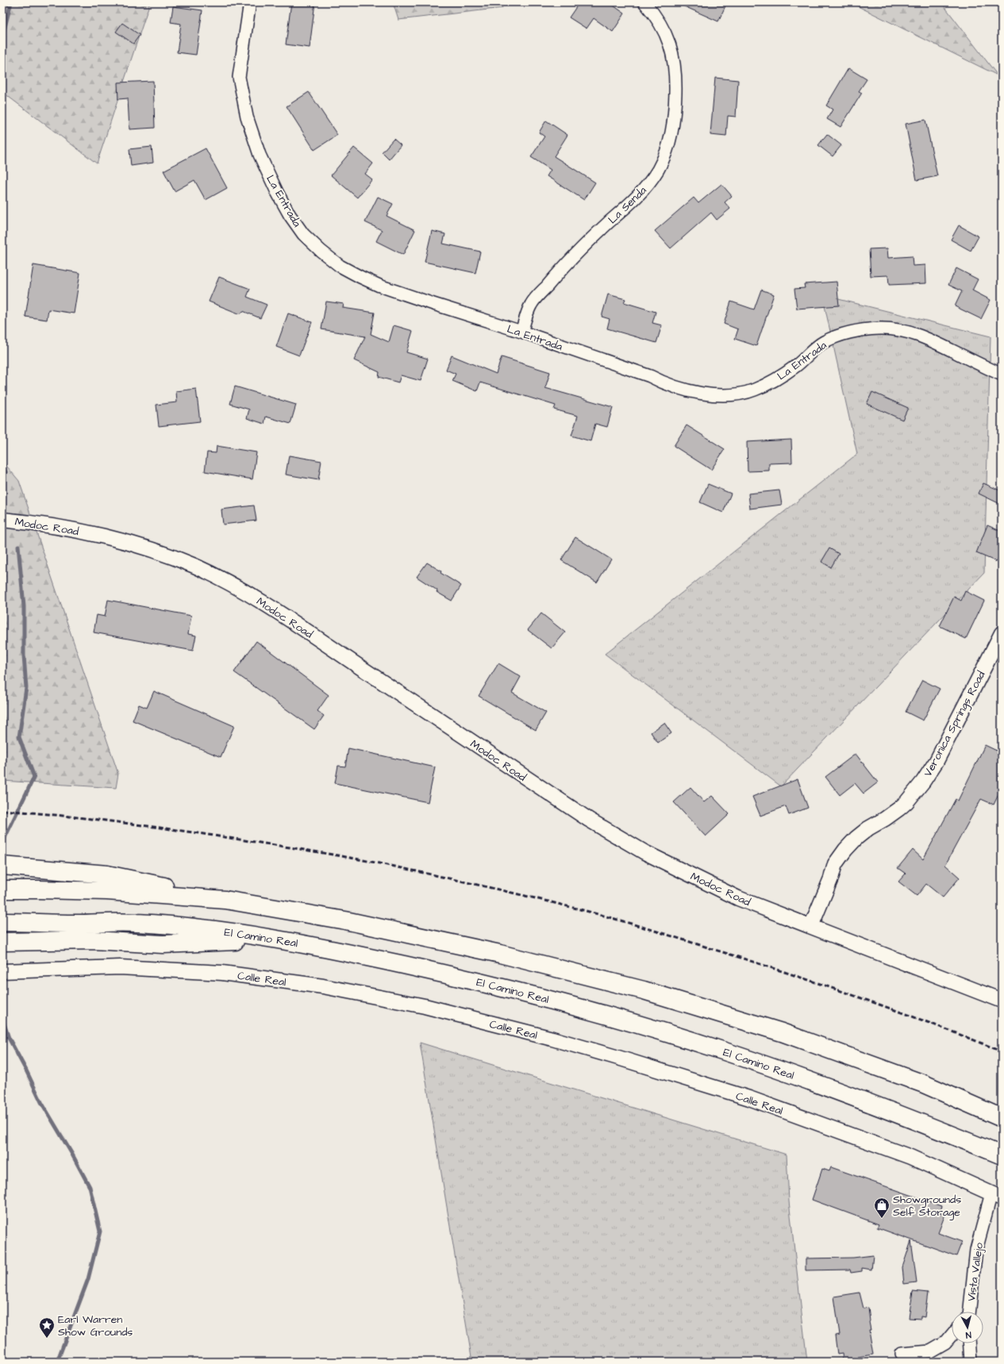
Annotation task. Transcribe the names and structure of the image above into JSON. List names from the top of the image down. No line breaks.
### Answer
{"streets":{"highway":["El Camino Real"],"street":["La Entrada","La Senda","Modoc Road","Veronica Springs Road","Calle Real","Vista Vallejo"]},"crossings":[["La Entrada","La Senda"],["Modoc Road","Veronica Springs Road"],["Calle Real","Vista Vallejo"]],"places":{"shop":["Showgrounds Self Storage"],"place":["Earl Warren Show Grounds"]},"north":"bottom"}
